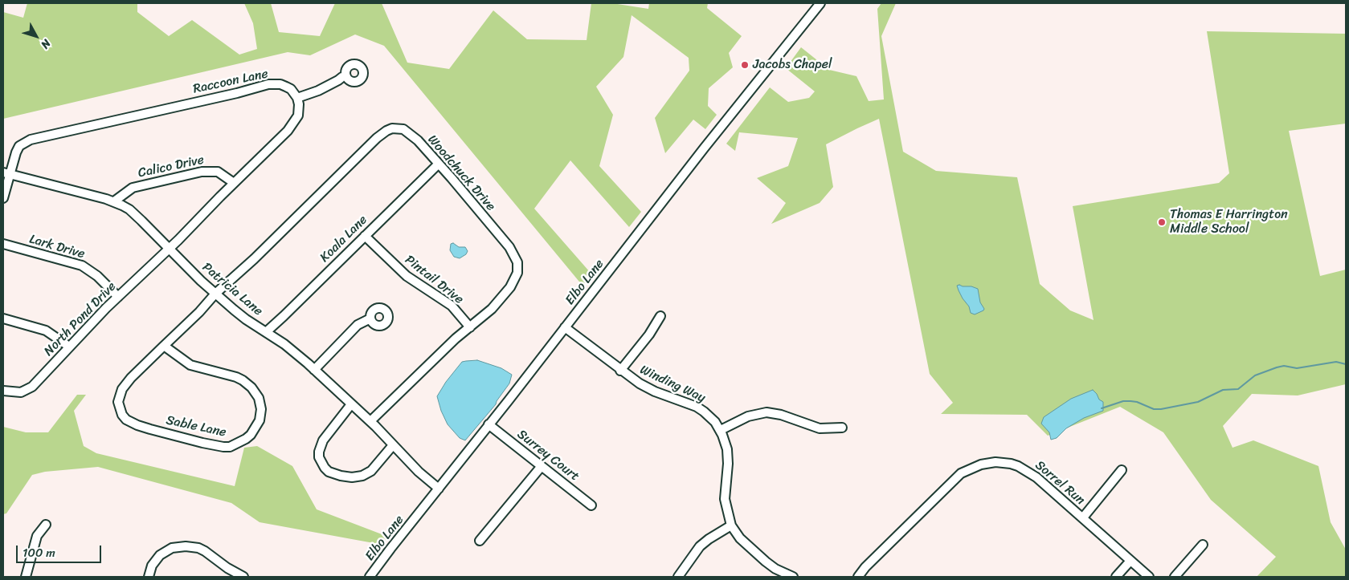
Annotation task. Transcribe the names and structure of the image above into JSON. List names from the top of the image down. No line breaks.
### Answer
{"streets":{"street":["Raccoon Lane","Calico Drive","Woodchuck Drive","Koala Lane","Lark Drive","Pintail Drive","Elbo Lane","Patricia Lane","North Pond Drive","Winding Way","Sable Lane","Surrey Court","Sorrel Run"]},"crossings":[["Raccoon Lane","Patricia Lane"],["Calico Drive","Patricia Lane"],["Woodchuck Drive","Koala Lane"],["Woodchuck Drive","Pintail Drive"],["Woodchuck Drive","Patricia Lane"],["Woodchuck Drive","Sable Lane"],["Koala Lane","Pintail Drive"],["Koala Lane","Patricia Lane"],["Lark Drive","North Pond Drive"],["Elbo Lane","Patricia Lane"],["Elbo Lane","Winding Way"],["Elbo Lane","Surrey Court"],["Patricia Lane","North Pond Drive"],["Patricia Lane","Sable Lane"]],"places":["Jacobs Chapel","Thomas E Harrington Middle School"],"scale_bar":"100 m","north":"bottom right"}
